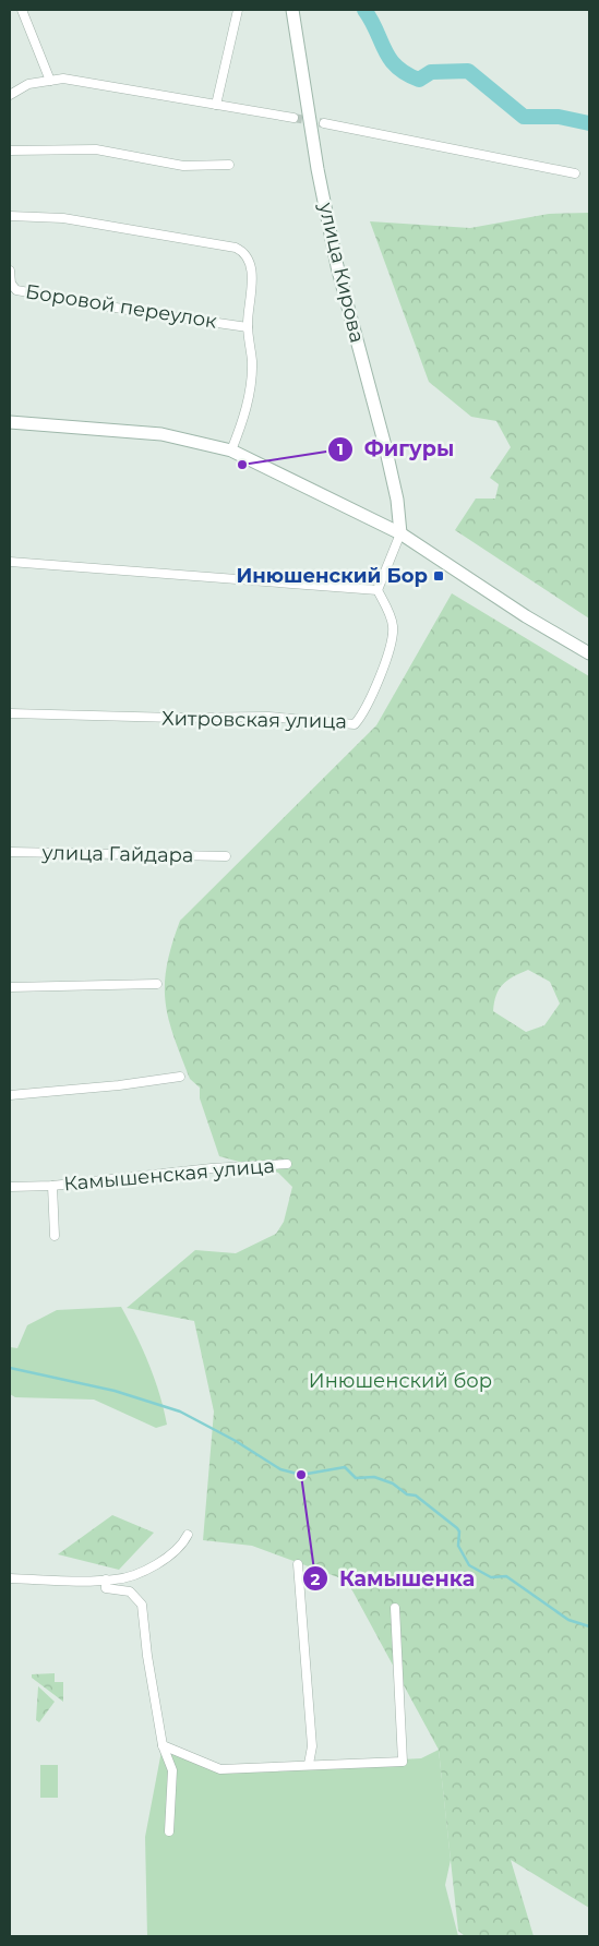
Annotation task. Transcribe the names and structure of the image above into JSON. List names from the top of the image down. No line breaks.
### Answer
{"streets":{"main road":["улица Кирова"],"street":["Боровой переулок","Хитровская улица","улица Гайдара","Камышенская улица"]},"parks":["Инюшенский бор"],"places":{"other":["Фигуры","Камышенка"],"transit":["Инюшенский Бор"]}}
